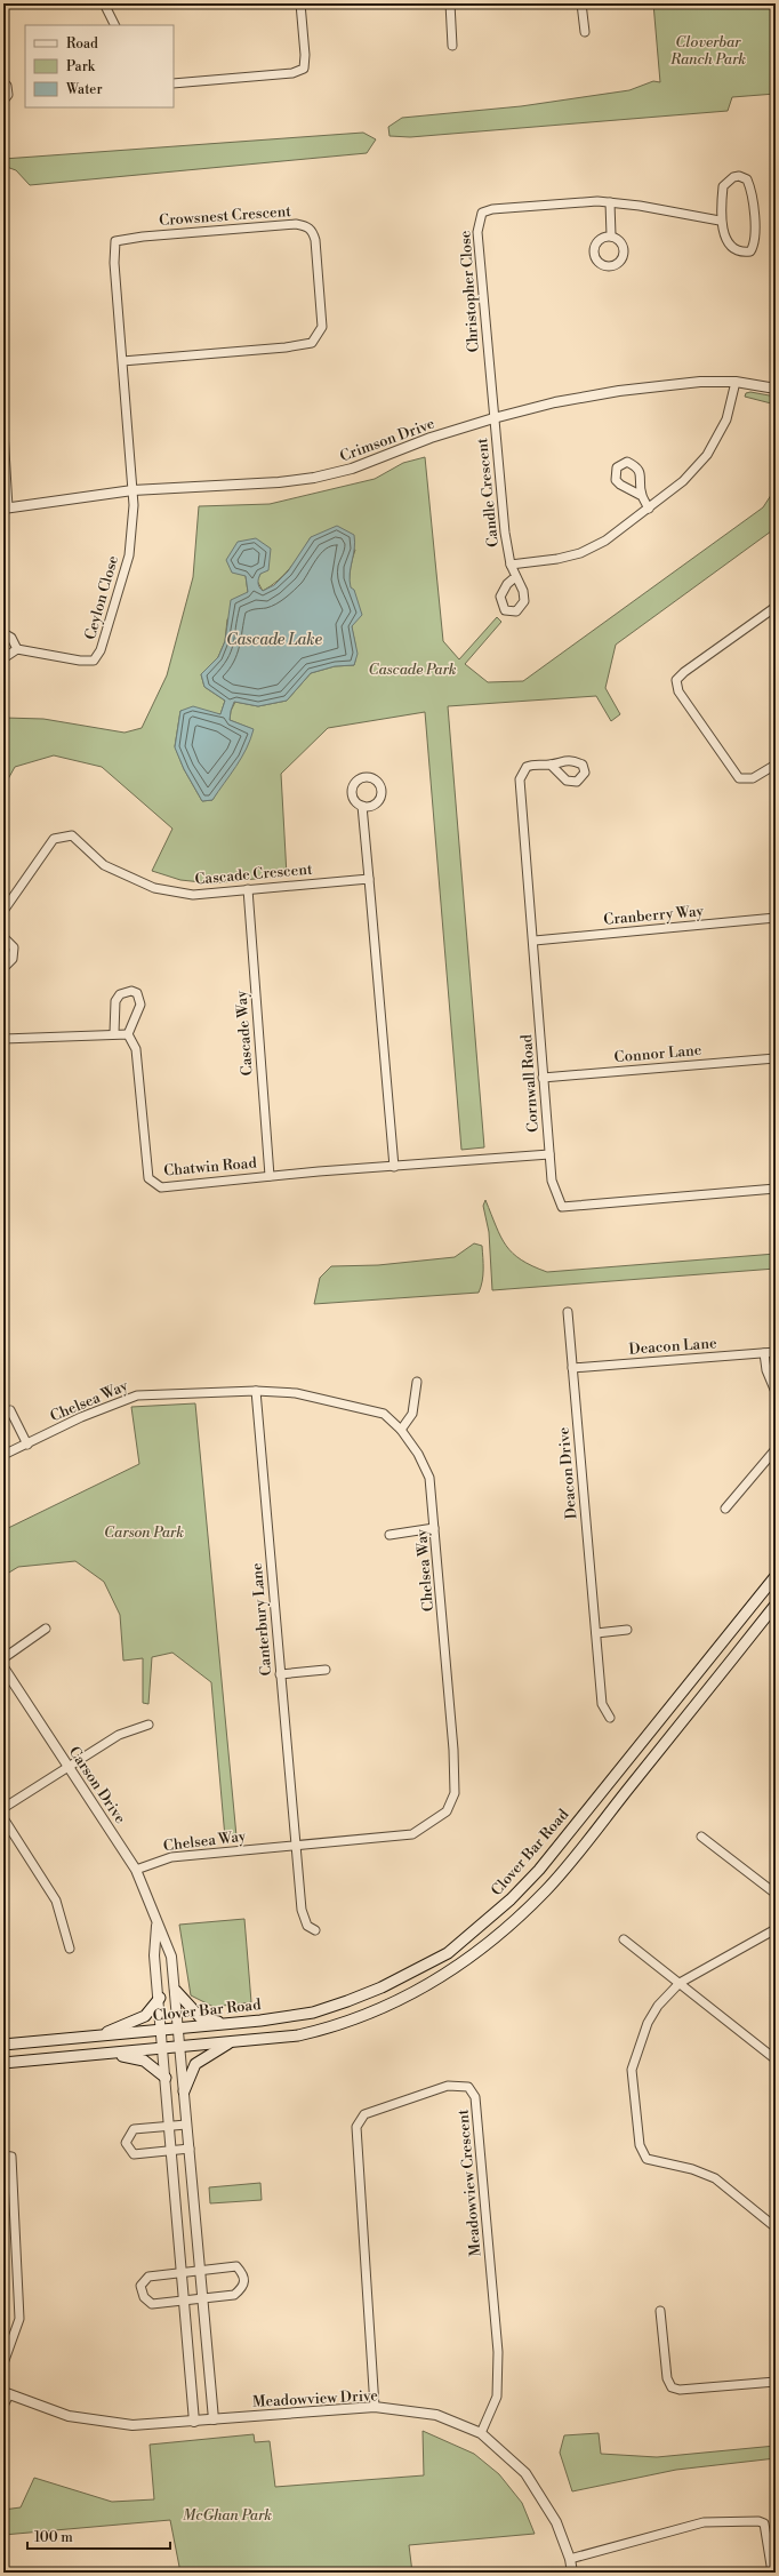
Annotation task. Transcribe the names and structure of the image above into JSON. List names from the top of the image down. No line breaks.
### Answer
{"streets":{"main road":["Clover Bar Road"],"street":["Crowsnest Crescent","Christopher Close","Crimson Drive","Candle Crescent","Ceylon Close","Cascade Crescent","Cranberry Way","Cascade Way","Connor Lane","Cornwall Road","Chatwin Road","Deacon Lane","Chelsea Way","Deacon Drive","Canterbury Lane","Carson Drive","Meadowview Crescent","Meadowview Drive"]},"crossings":[["Crowsnest Crescent","Crimson Drive"],["Crowsnest Crescent","Ceylon Close"],["Christopher Close","Crimson Drive"],["Christopher Close","Candle Crescent"],["Crimson Drive","Candle Crescent"],["Crimson Drive","Ceylon Close"],["Cascade Crescent","Cascade Way"],["Cranberry Way","Cornwall Road"],["Cascade Way","Chatwin Road"],["Connor Lane","Cornwall Road"],["Cornwall Road","Chatwin Road"],["Deacon Lane","Deacon Drive"],["Chelsea Way","Canterbury Lane"],["Chelsea Way","Carson Drive"],["Carson Drive","Clover Bar Road"],["Carson Drive","Meadowview Drive"],["Meadowview Crescent","Meadowview Drive"]],"water":["Cascade Lake"],"parks":["Cloverbar Ranch Park","Cascade Park","Carson Park","McGhan Park"],"legend":["Road","Park","Water"],"scale_bar":"100 m"}
